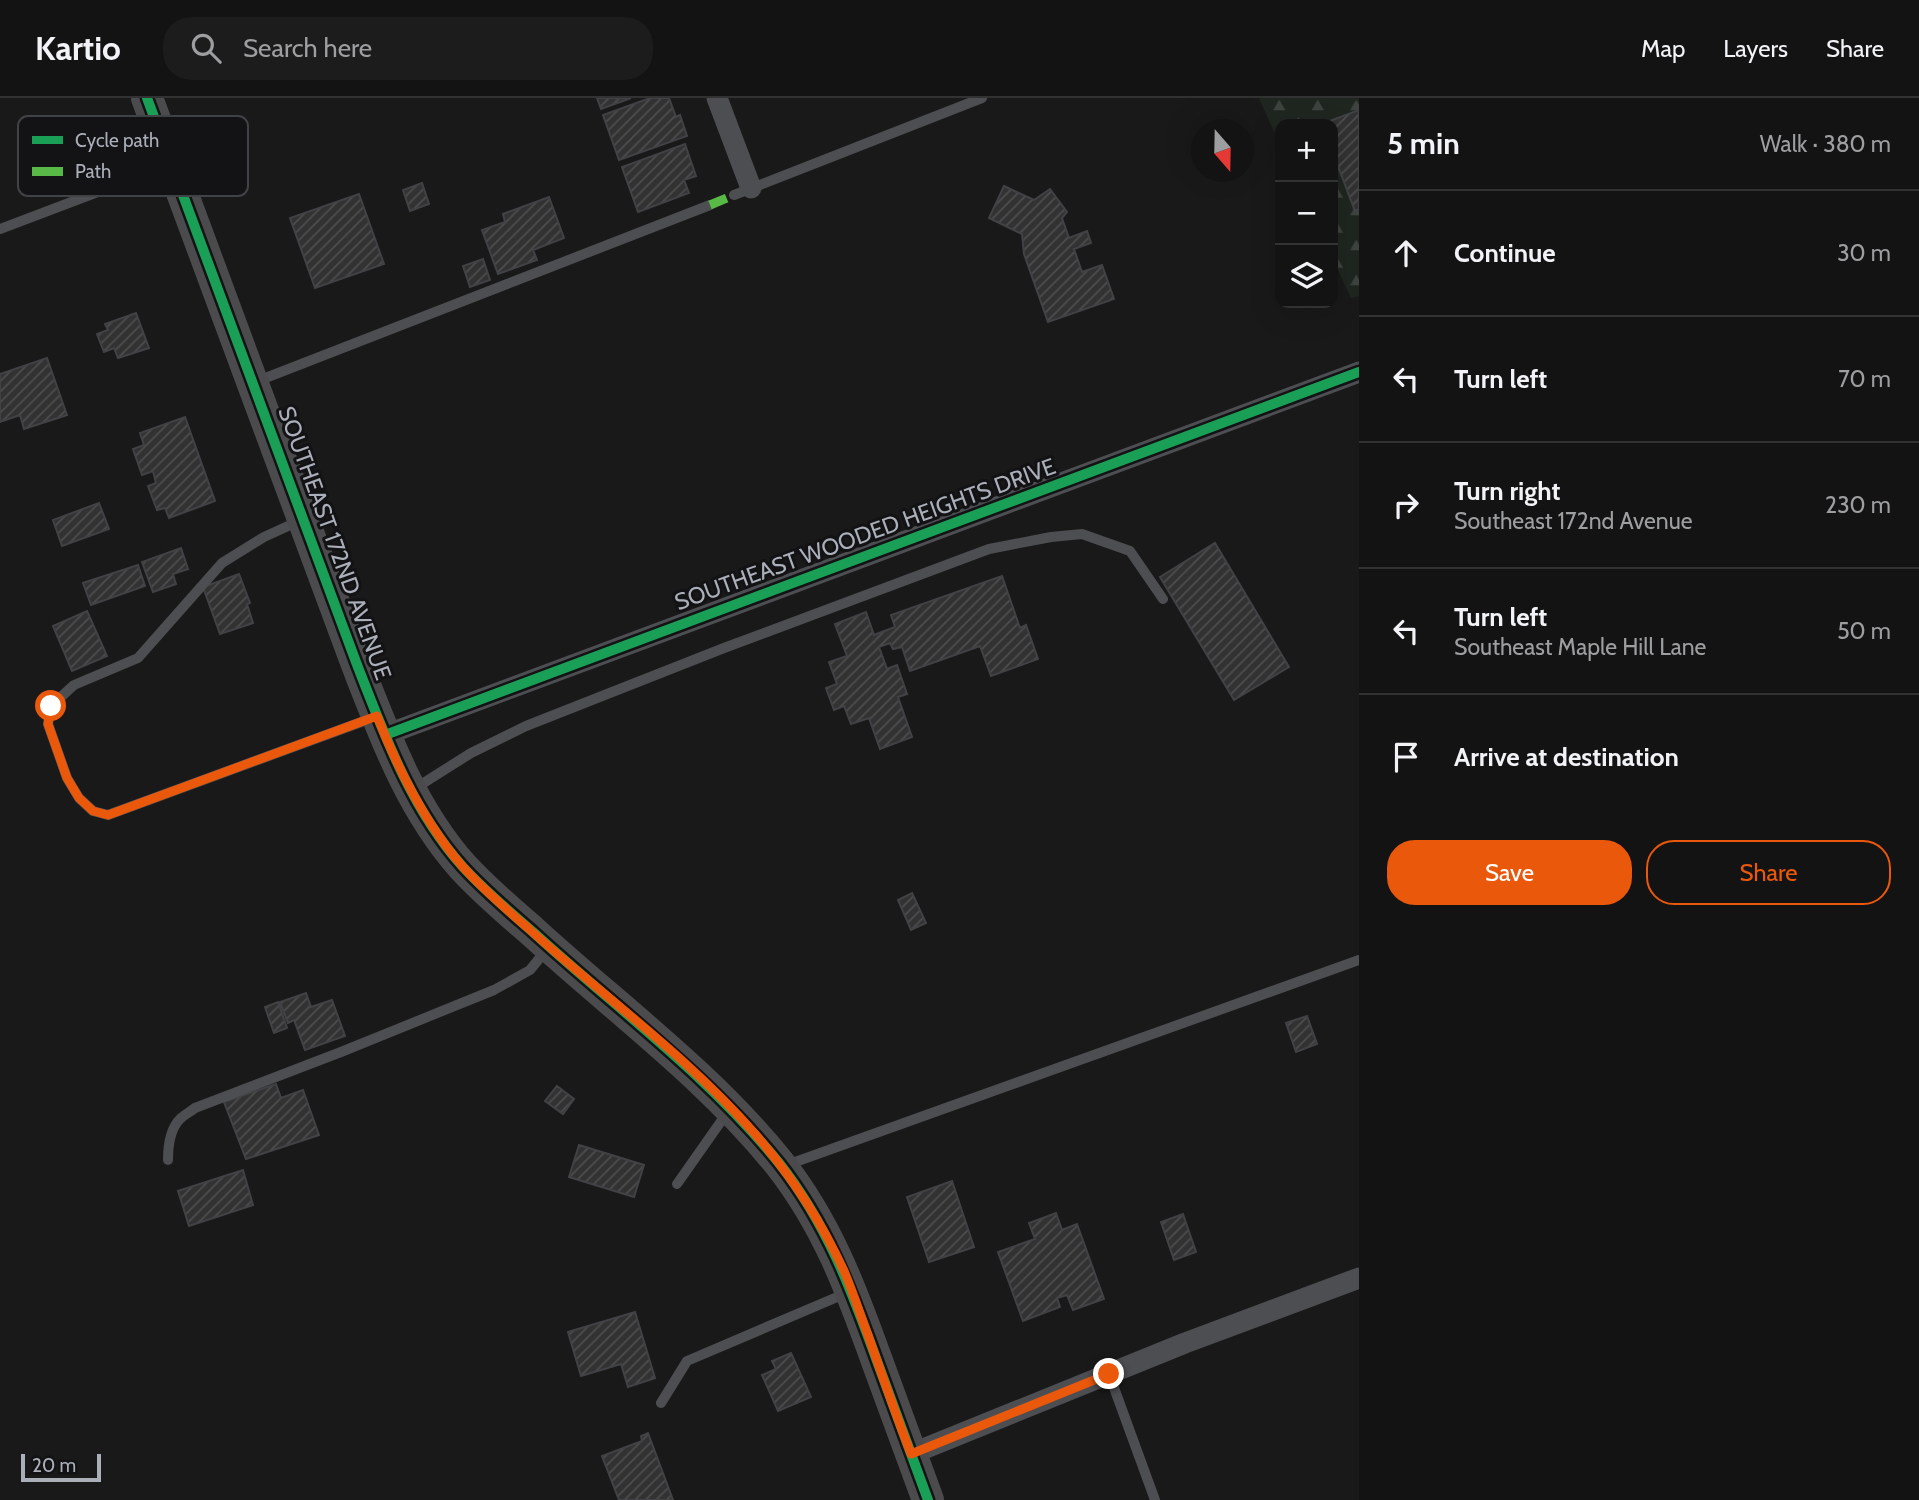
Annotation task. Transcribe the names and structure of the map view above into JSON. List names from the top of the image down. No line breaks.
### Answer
{"streets":{"main road":["SOUTHEAST 172ND AVENUE"],"street":["SOUTHEAST WOODED HEIGHTS DRIVE"]},"crossings":[["SOUTHEAST WOODED HEIGHTS DRIVE","SOUTHEAST 172ND AVENUE"]],"legend":["Cycle path","Path"],"scale_bar":"20 m","north":"bottom","page":{"header":"Kartio","search":"Search here","nav":["Map","Layers","Share"],"heading":["5 min","Walk · 380 m"],"map_buttons":["+","−"],"list":[["Continue","30 m"],["Turn left","70 m"],["Turn right","Southeast 172nd Avenue","230 m"],["Turn left","Southeast Maple Hill Lane","50 m"],"Arrive at destination"],"buttons":["Save","Share"],"scale":"20 m"}}
